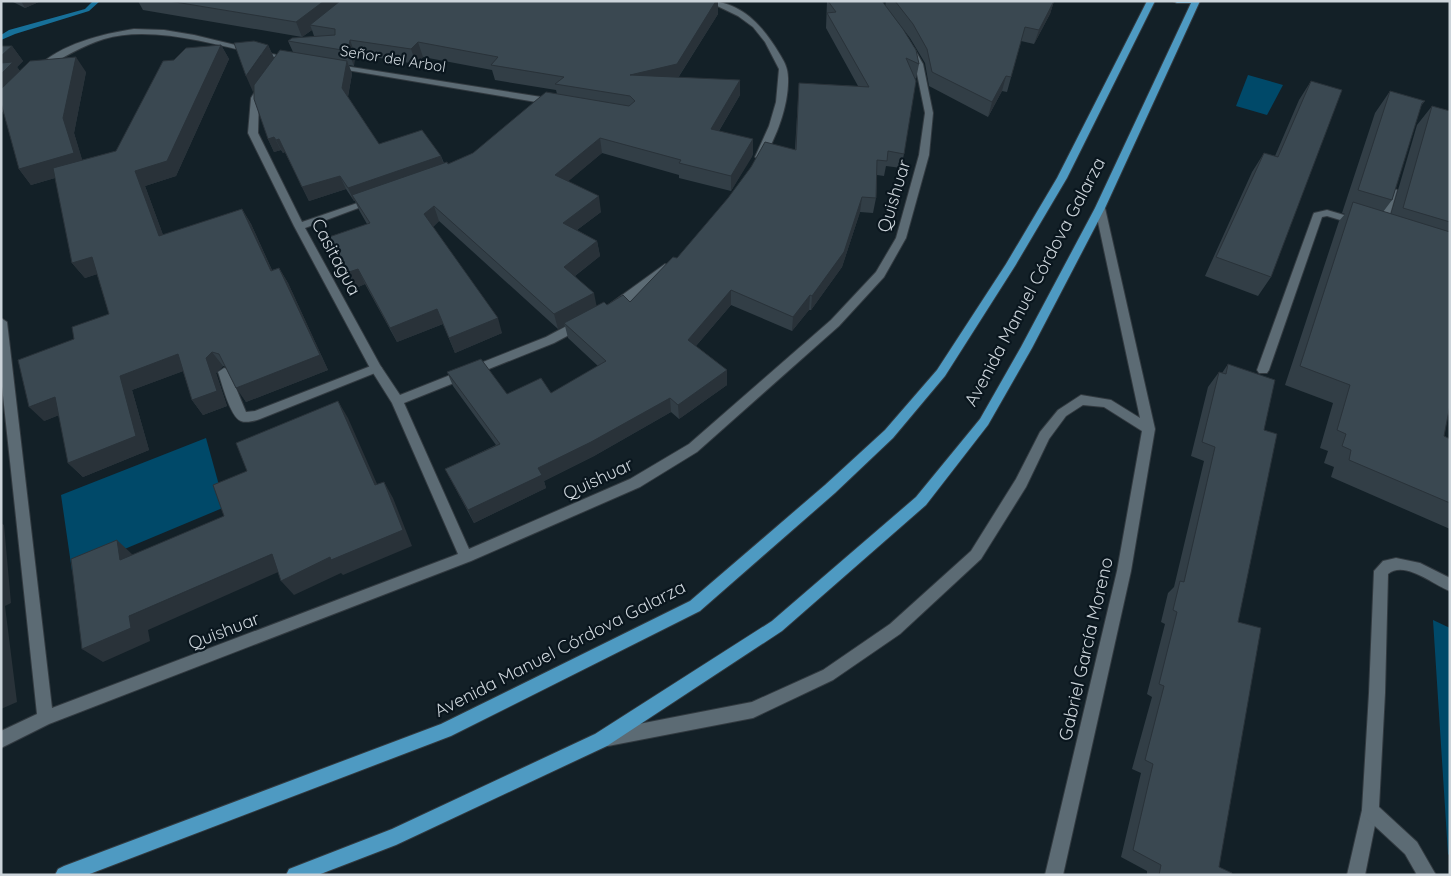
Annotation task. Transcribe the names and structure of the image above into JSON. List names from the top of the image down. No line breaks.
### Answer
{"streets":{"main road":["Avenida Manuel Córdova Galarza"],"street":["Señor del Arbol","Quishuar","Casitagua","Gabriel García Moreno"]},"crossings":[["Quishuar","Casitagua"],["Avenida Manuel Córdova Galarza","Gabriel García Moreno"]]}
